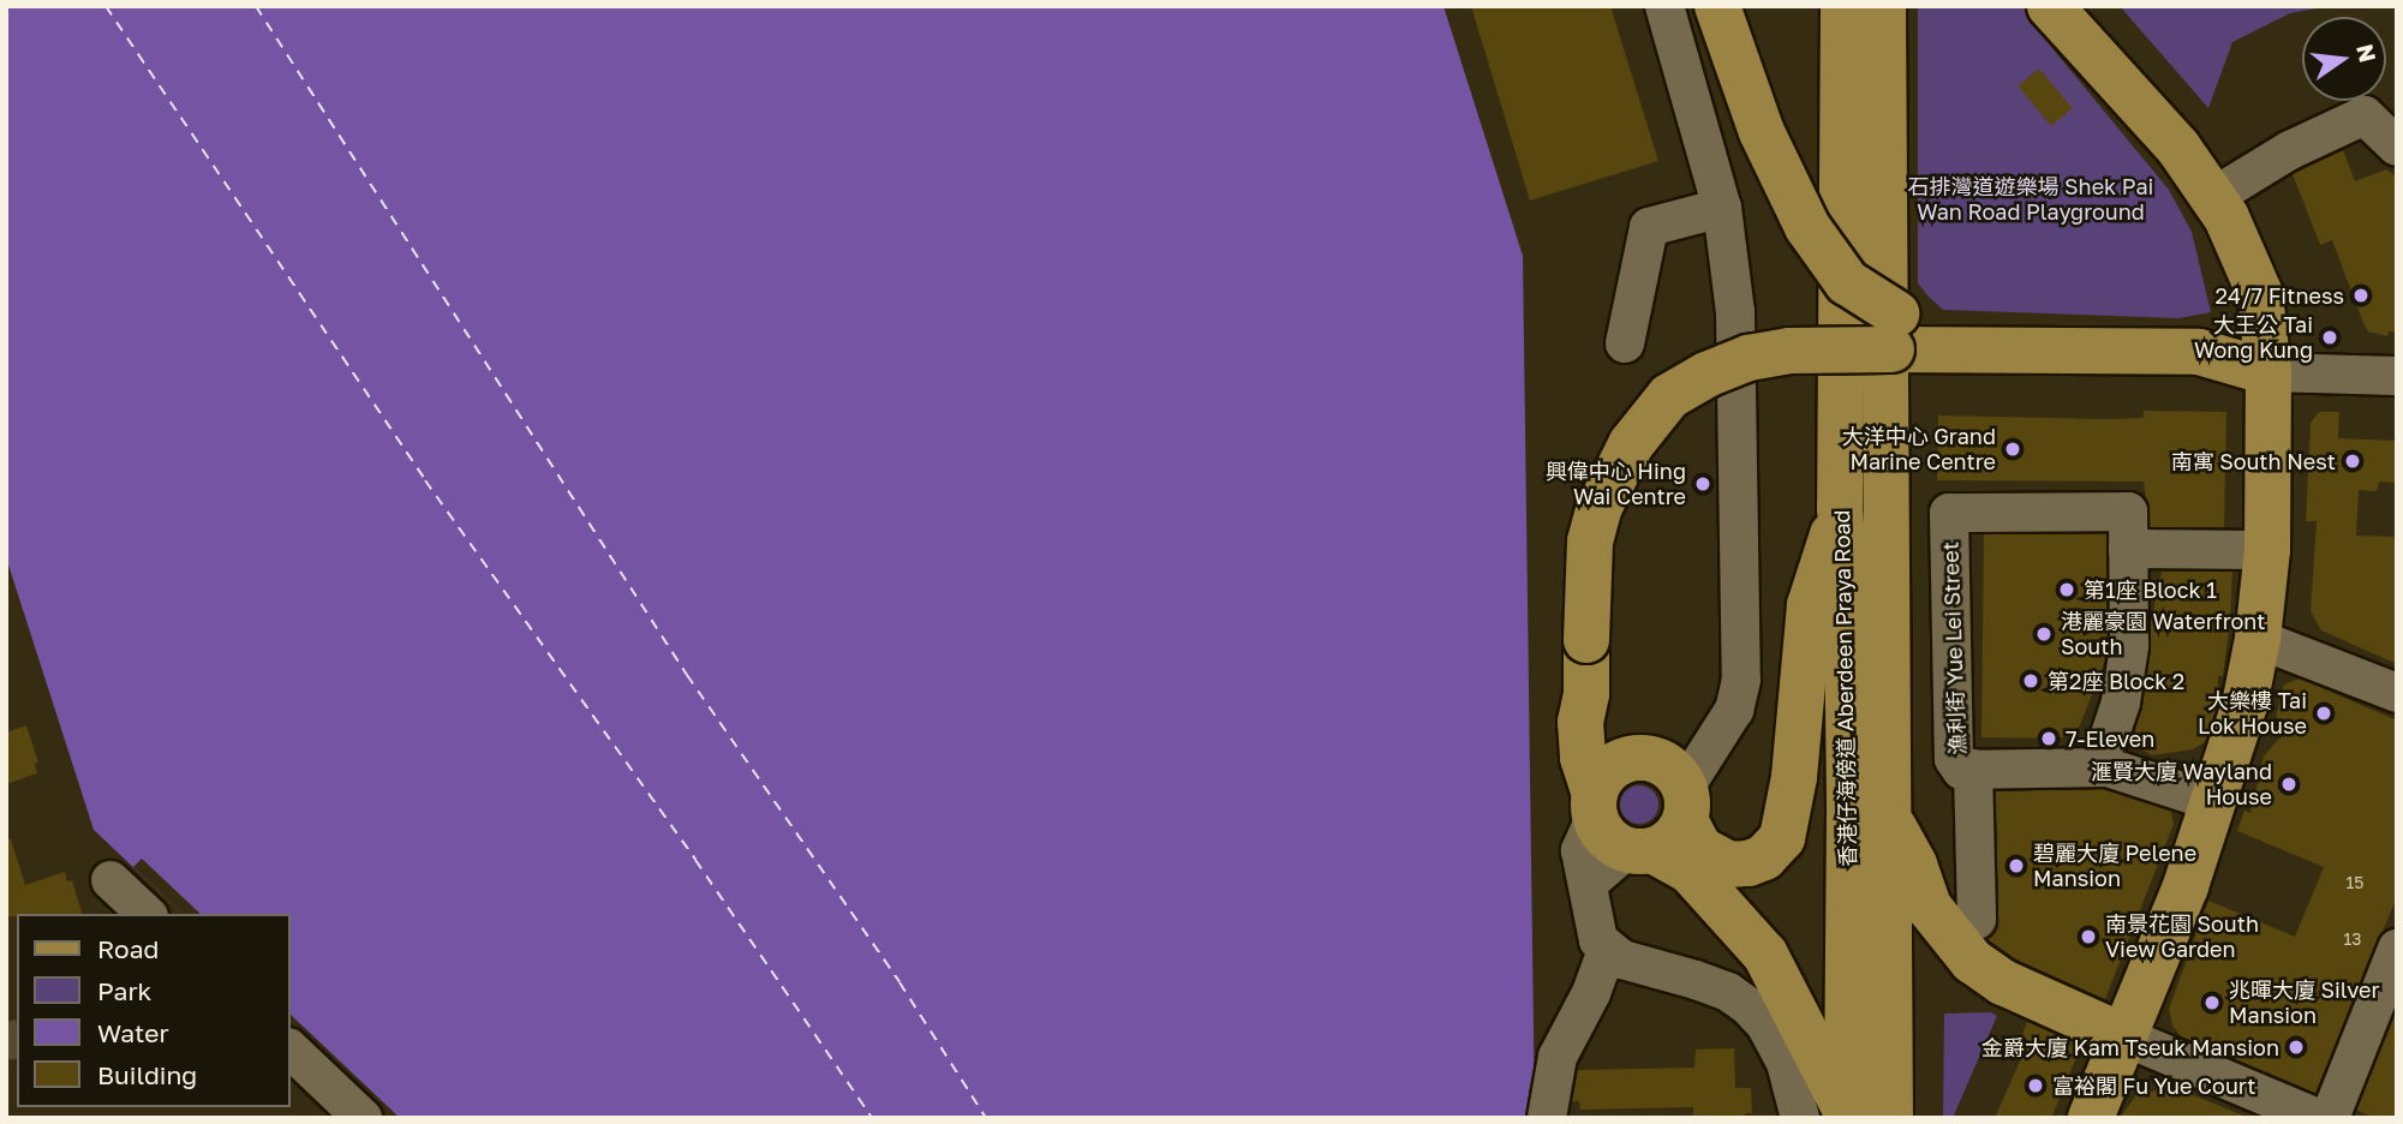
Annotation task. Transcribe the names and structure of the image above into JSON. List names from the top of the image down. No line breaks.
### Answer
{"streets":{"main road":["香港仔海傍道 Aberdeen Praya Road"],"street":["漁利街 Yue Lei Street"]},"parks":["石排灣道遊樂場 Shek Pai Wan Road Playground"],"places":["24/7 Fitness","大王公 Tai Wong Kung","大洋中心 Grand Marine Centre","南寓 South Nest","興偉中心 Hing Wai Centre","第1座 Block 1","港麗豪園 Waterfront South","第2座 Block 2","大樂樓 Tai Lok House","7-Eleven","滙賢大廈 Wayland House","碧麗大廈 Pelene Mansion","南景花園 South View Garden","兆暉大廈 Silver Mansion","金爵大廈 Kam Tseuk Mansion","富裕閣 Fu Yue Court"],"house_numbers":["15","13"],"legend":["Road","Park","Water","Building"],"north":"right"}
